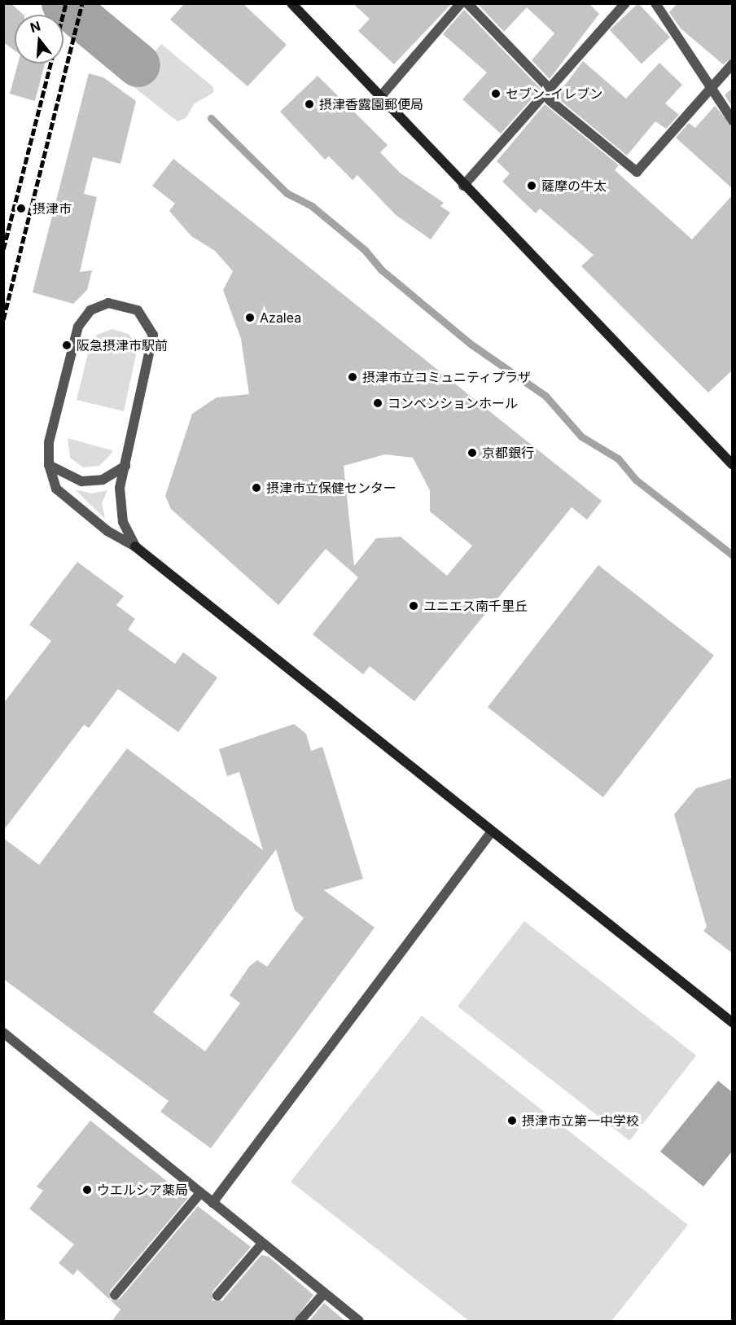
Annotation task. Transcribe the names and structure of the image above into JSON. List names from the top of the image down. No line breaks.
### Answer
{"places":["セブン-イレブン","摂津香露園郵便局","薩摩の牛太","摂津市","Azalea","阪急摂津市駅前","摂津市立コミュニティプラザ","コンベンションホール","京都銀行","摂津市立保健センター","ユニエス南千里丘","摂津市立第一中学校","ウエルシア薬局"],"north":"top"}
